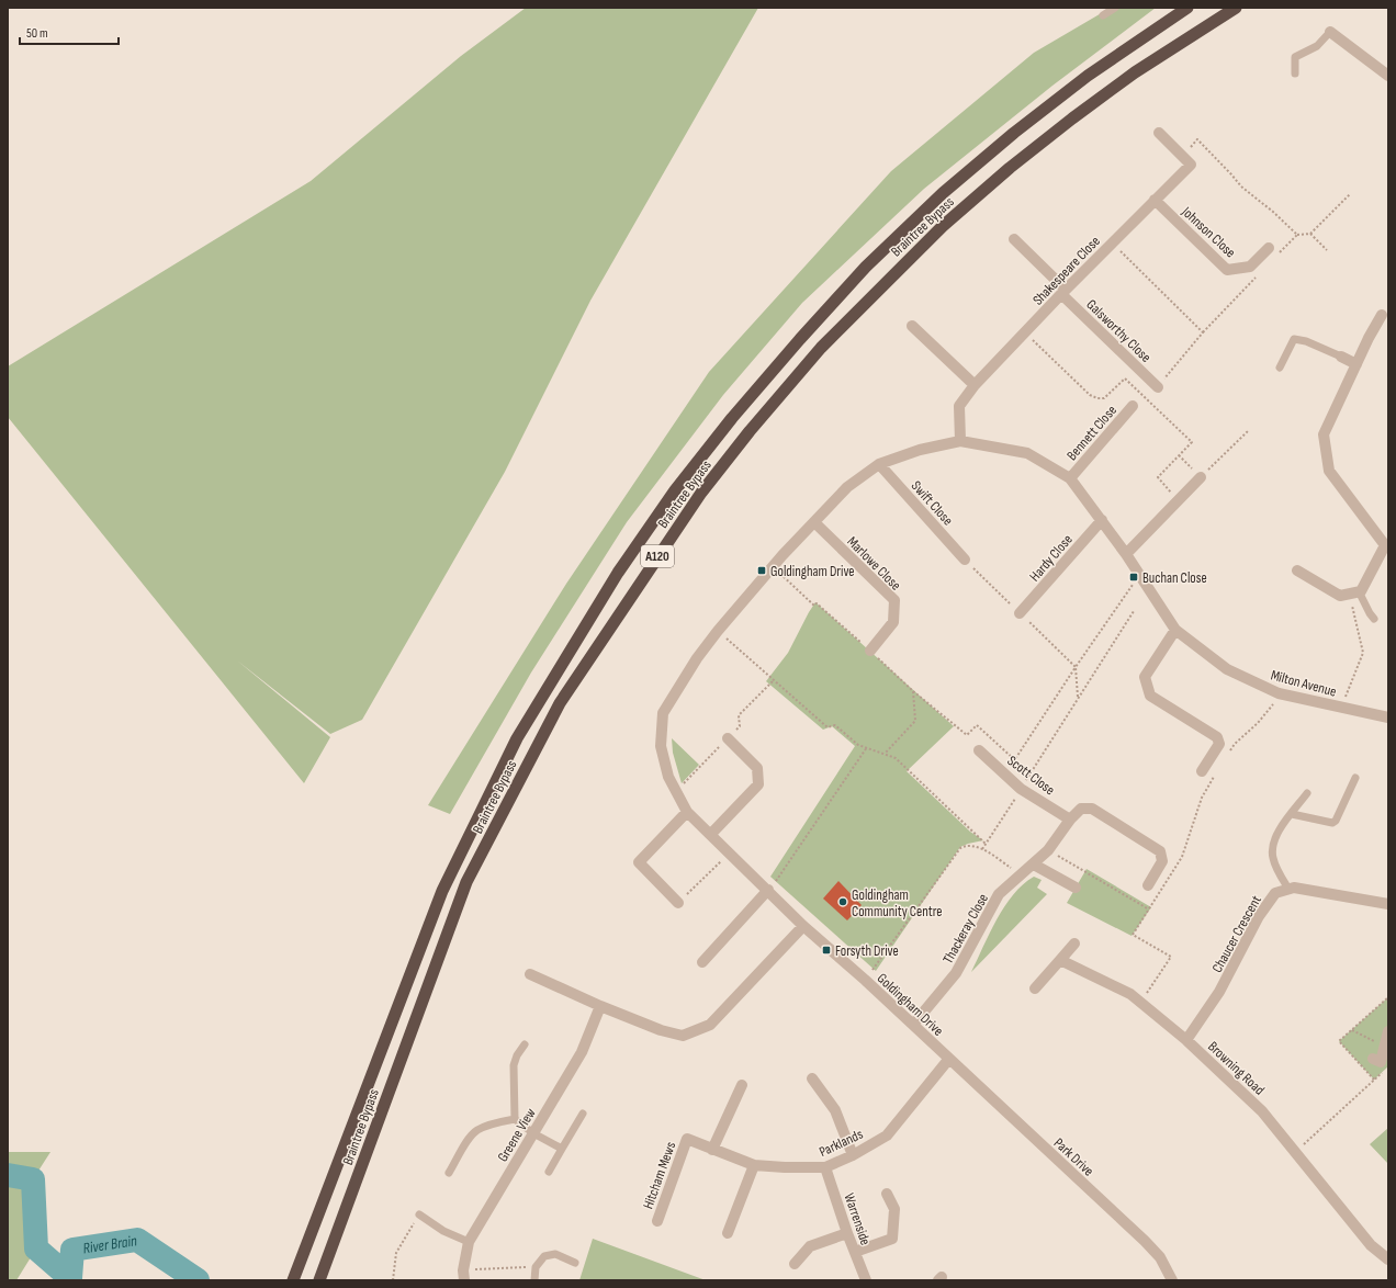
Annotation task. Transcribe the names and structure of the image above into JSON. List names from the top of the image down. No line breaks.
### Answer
{"streets":{"highway":["Braintree Bypass","A120"],"street":["Johnson Close","Shakespeare Close","Galsworthy Close","Bennett Close","Swift Close","Hardy Close","Marlowe Close","Milton Avenue","Scott Close","Thackeray Close","Chaucer Crescent","Goldingham Drive","Browning Road","Greene View","Parklands","Park Drive","Hitcham Mews","Warrenside"]},"crossings":[["Johnson Close","Shakespeare Close"],["Shakespeare Close","Galsworthy Close"],["Shakespeare Close","Goldingham Drive"],["Bennett Close","Goldingham Drive"],["Swift Close","Goldingham Drive"],["Hardy Close","Goldingham Drive"],["Marlowe Close","Goldingham Drive"],["Milton Avenue","Goldingham Drive"],["Scott Close","Thackeray Close"],["Thackeray Close","Goldingham Drive"],["Chaucer Crescent","Browning Road"],["Goldingham Drive","Parklands"],["Goldingham Drive","Park Drive"],["Parklands","Park Drive"],["Parklands","Hitcham Mews"],["Parklands","Warrenside"]],"water":["River Brain"],"places":{"transit":["Goldingham Drive","Buchan Close","Forsyth Drive"],"other":["Goldingham Community Centre"]},"scale_bar":"50 m"}
